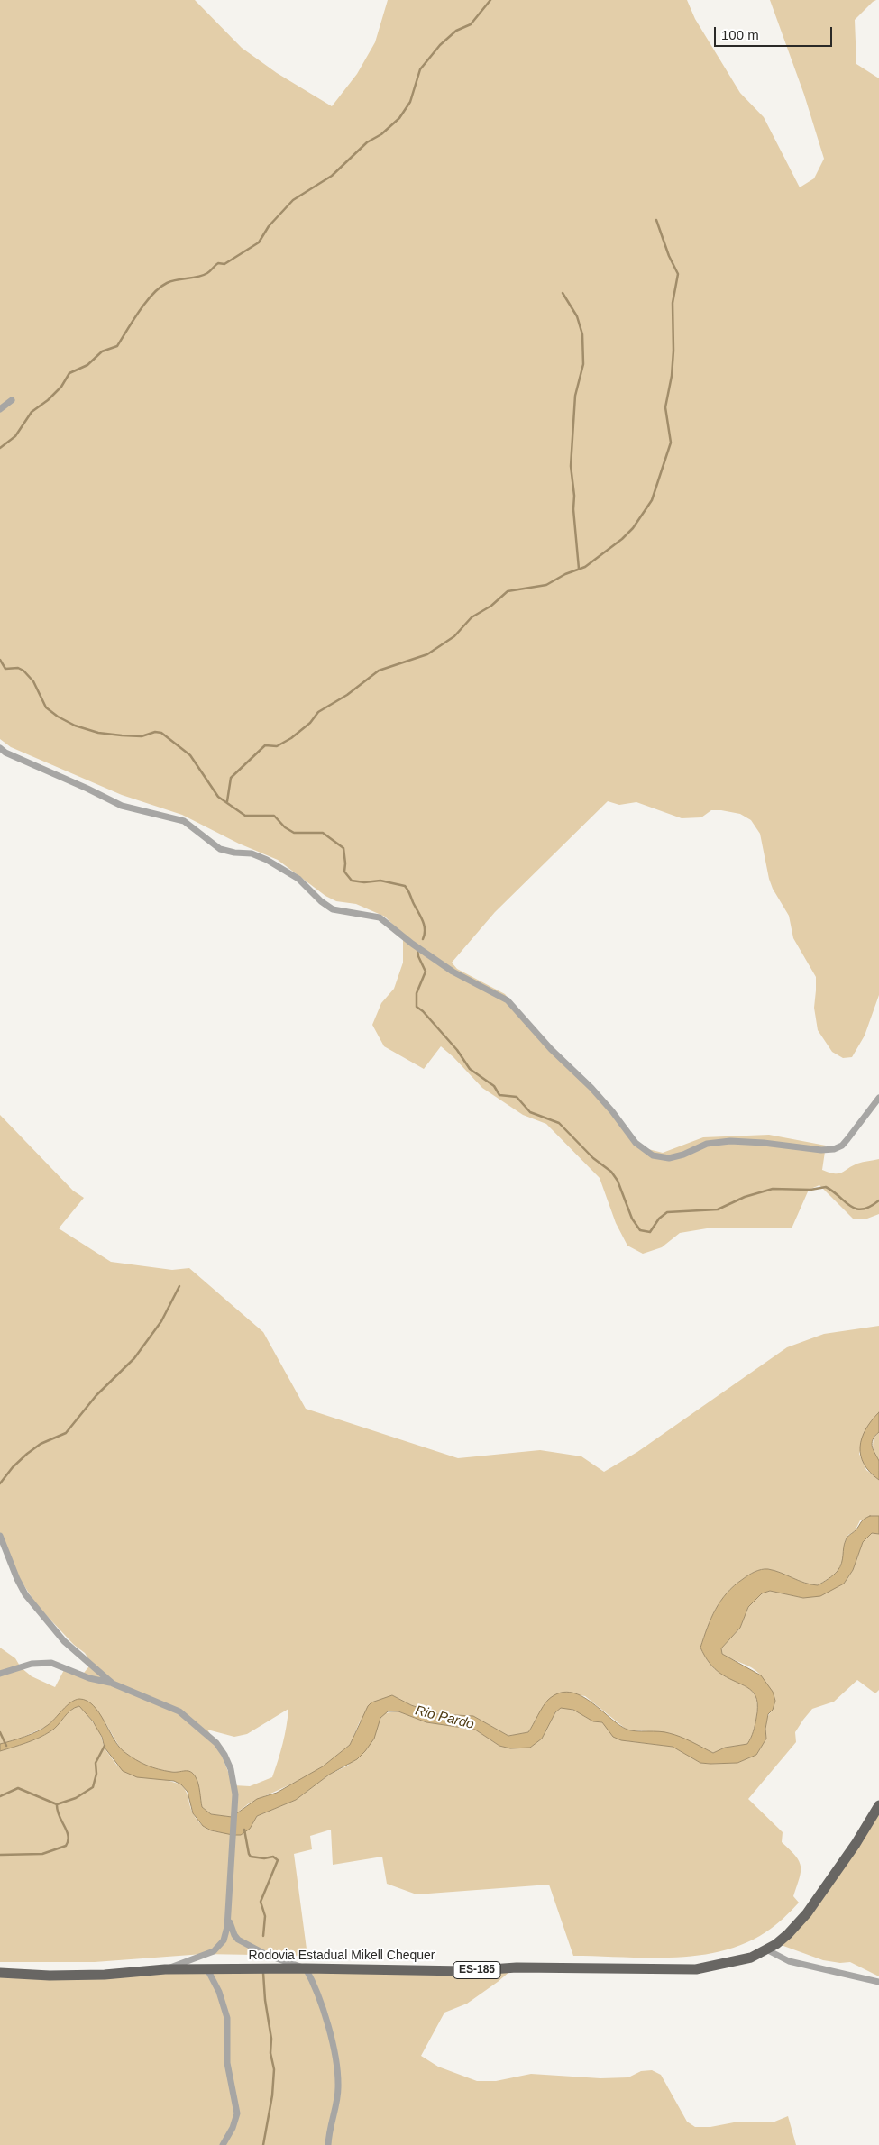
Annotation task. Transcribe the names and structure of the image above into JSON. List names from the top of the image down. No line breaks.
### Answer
{"streets":{"main road":["Rodovia Estadual Mikell Chequer","ES-185"]},"water":["Rio Pardo"],"scale_bar":"100 m"}
